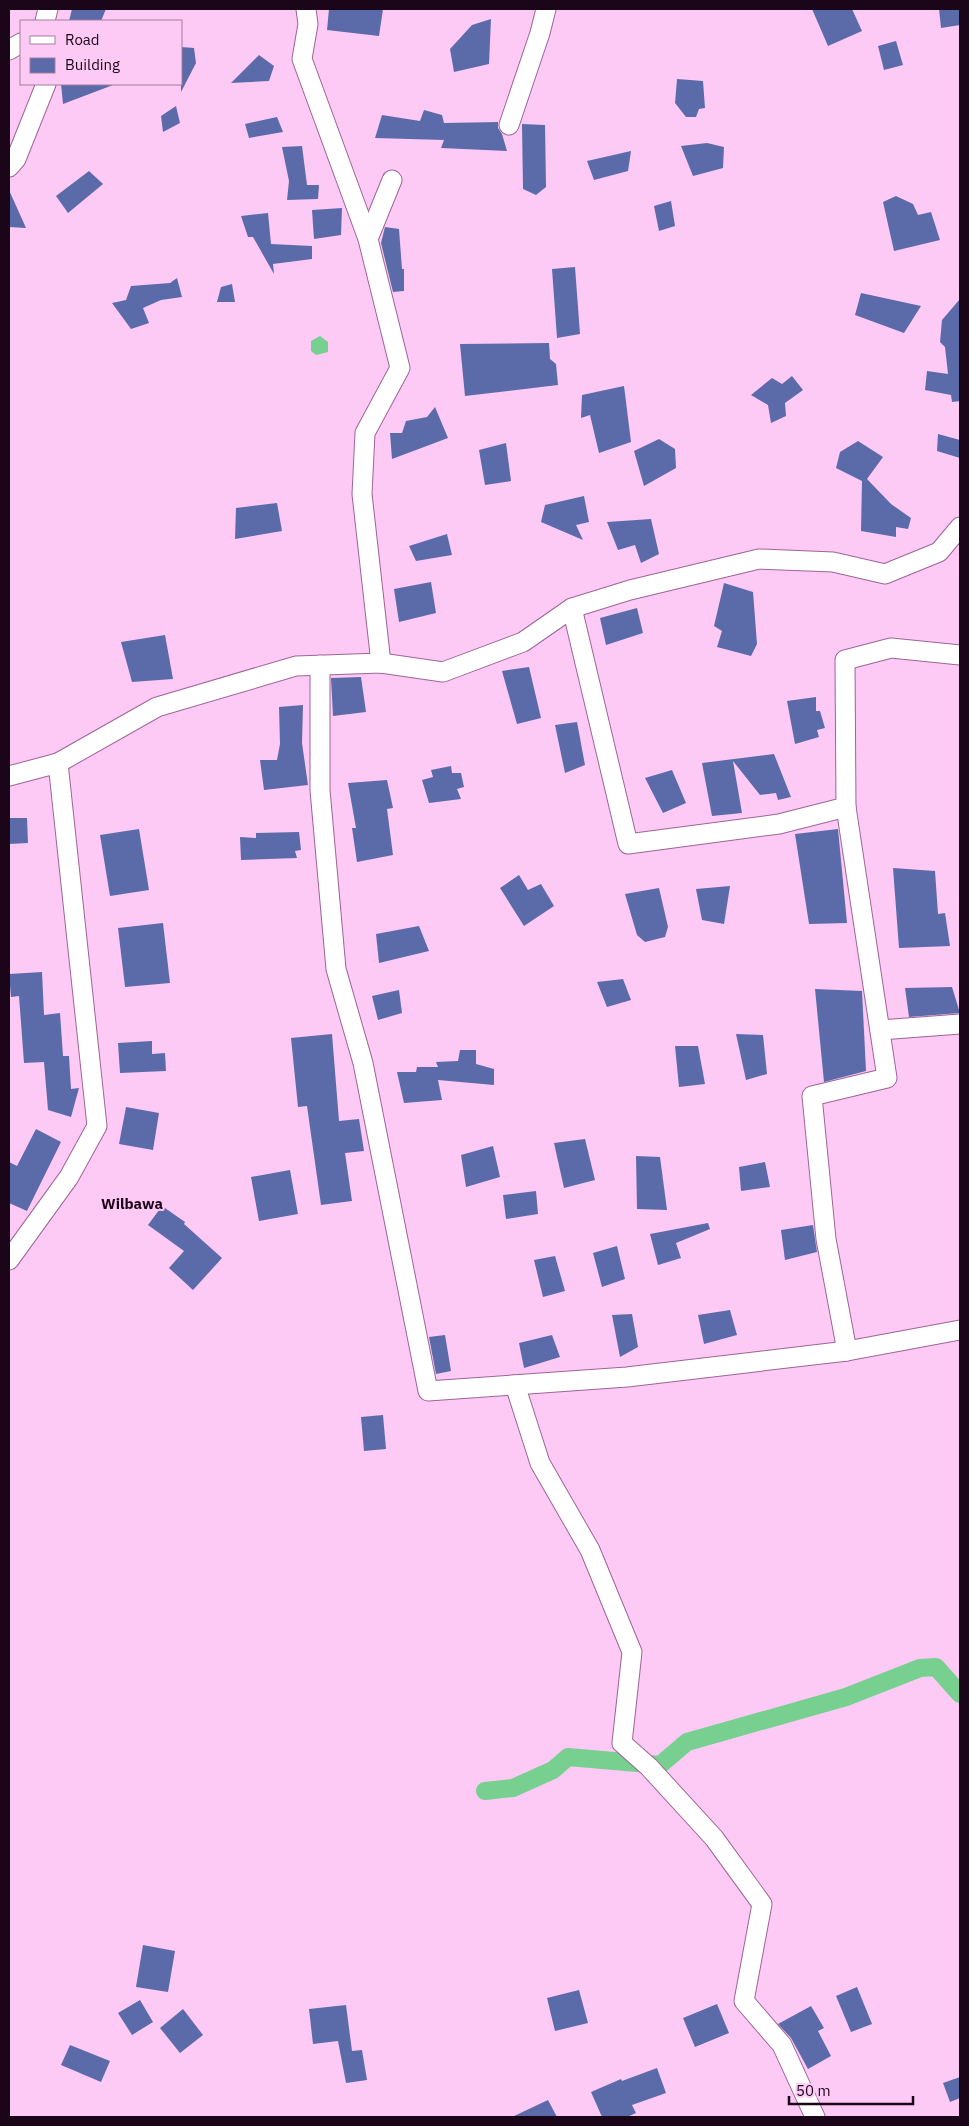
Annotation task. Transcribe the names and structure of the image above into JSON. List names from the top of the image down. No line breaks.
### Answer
{"districts":["Wilbawa"],"legend":["Road","Building"],"scale_bar":"50 m"}
